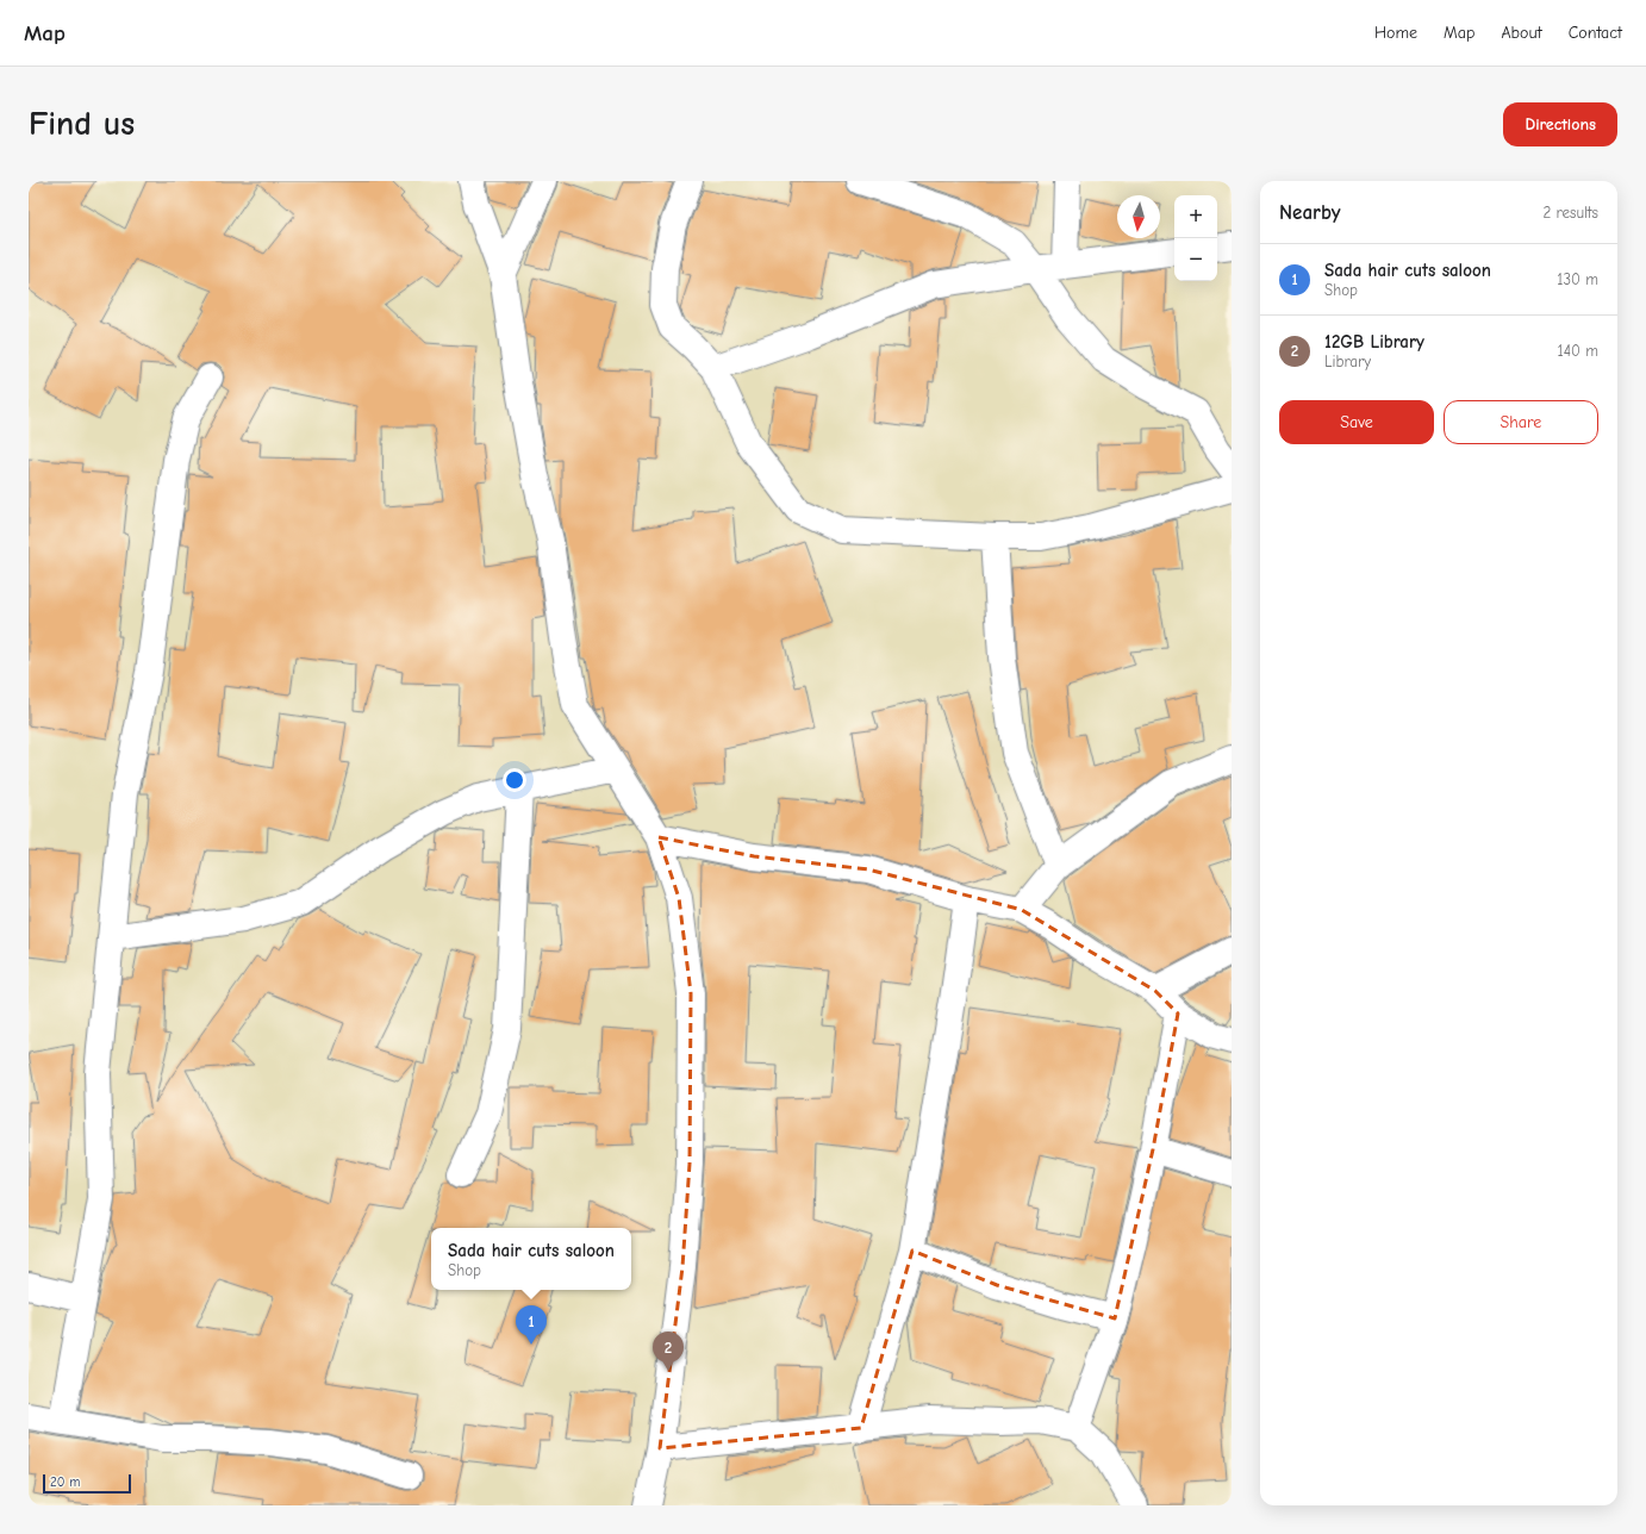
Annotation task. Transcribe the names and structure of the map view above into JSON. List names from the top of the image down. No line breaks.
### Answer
{"scale_bar":"20 m","north":"bottom","page":{"header":"Map","nav":["Home","Map","About","Contact"],"buttons":["Directions",["Save","Share"]],"title":"Find us","heading":["Nearby","2 results"],"map_buttons":["+","−"],"list":[{"mark":"1","name":"Sada hair cuts saloon","note":"Shop","value":"130 m"},{"mark":"2","name":"12GB Library","note":"Library","value":"140 m"}],"popup":["Sada hair cuts saloon","Shop"],"pins":["1","2"],"scale":"20 m"}}
